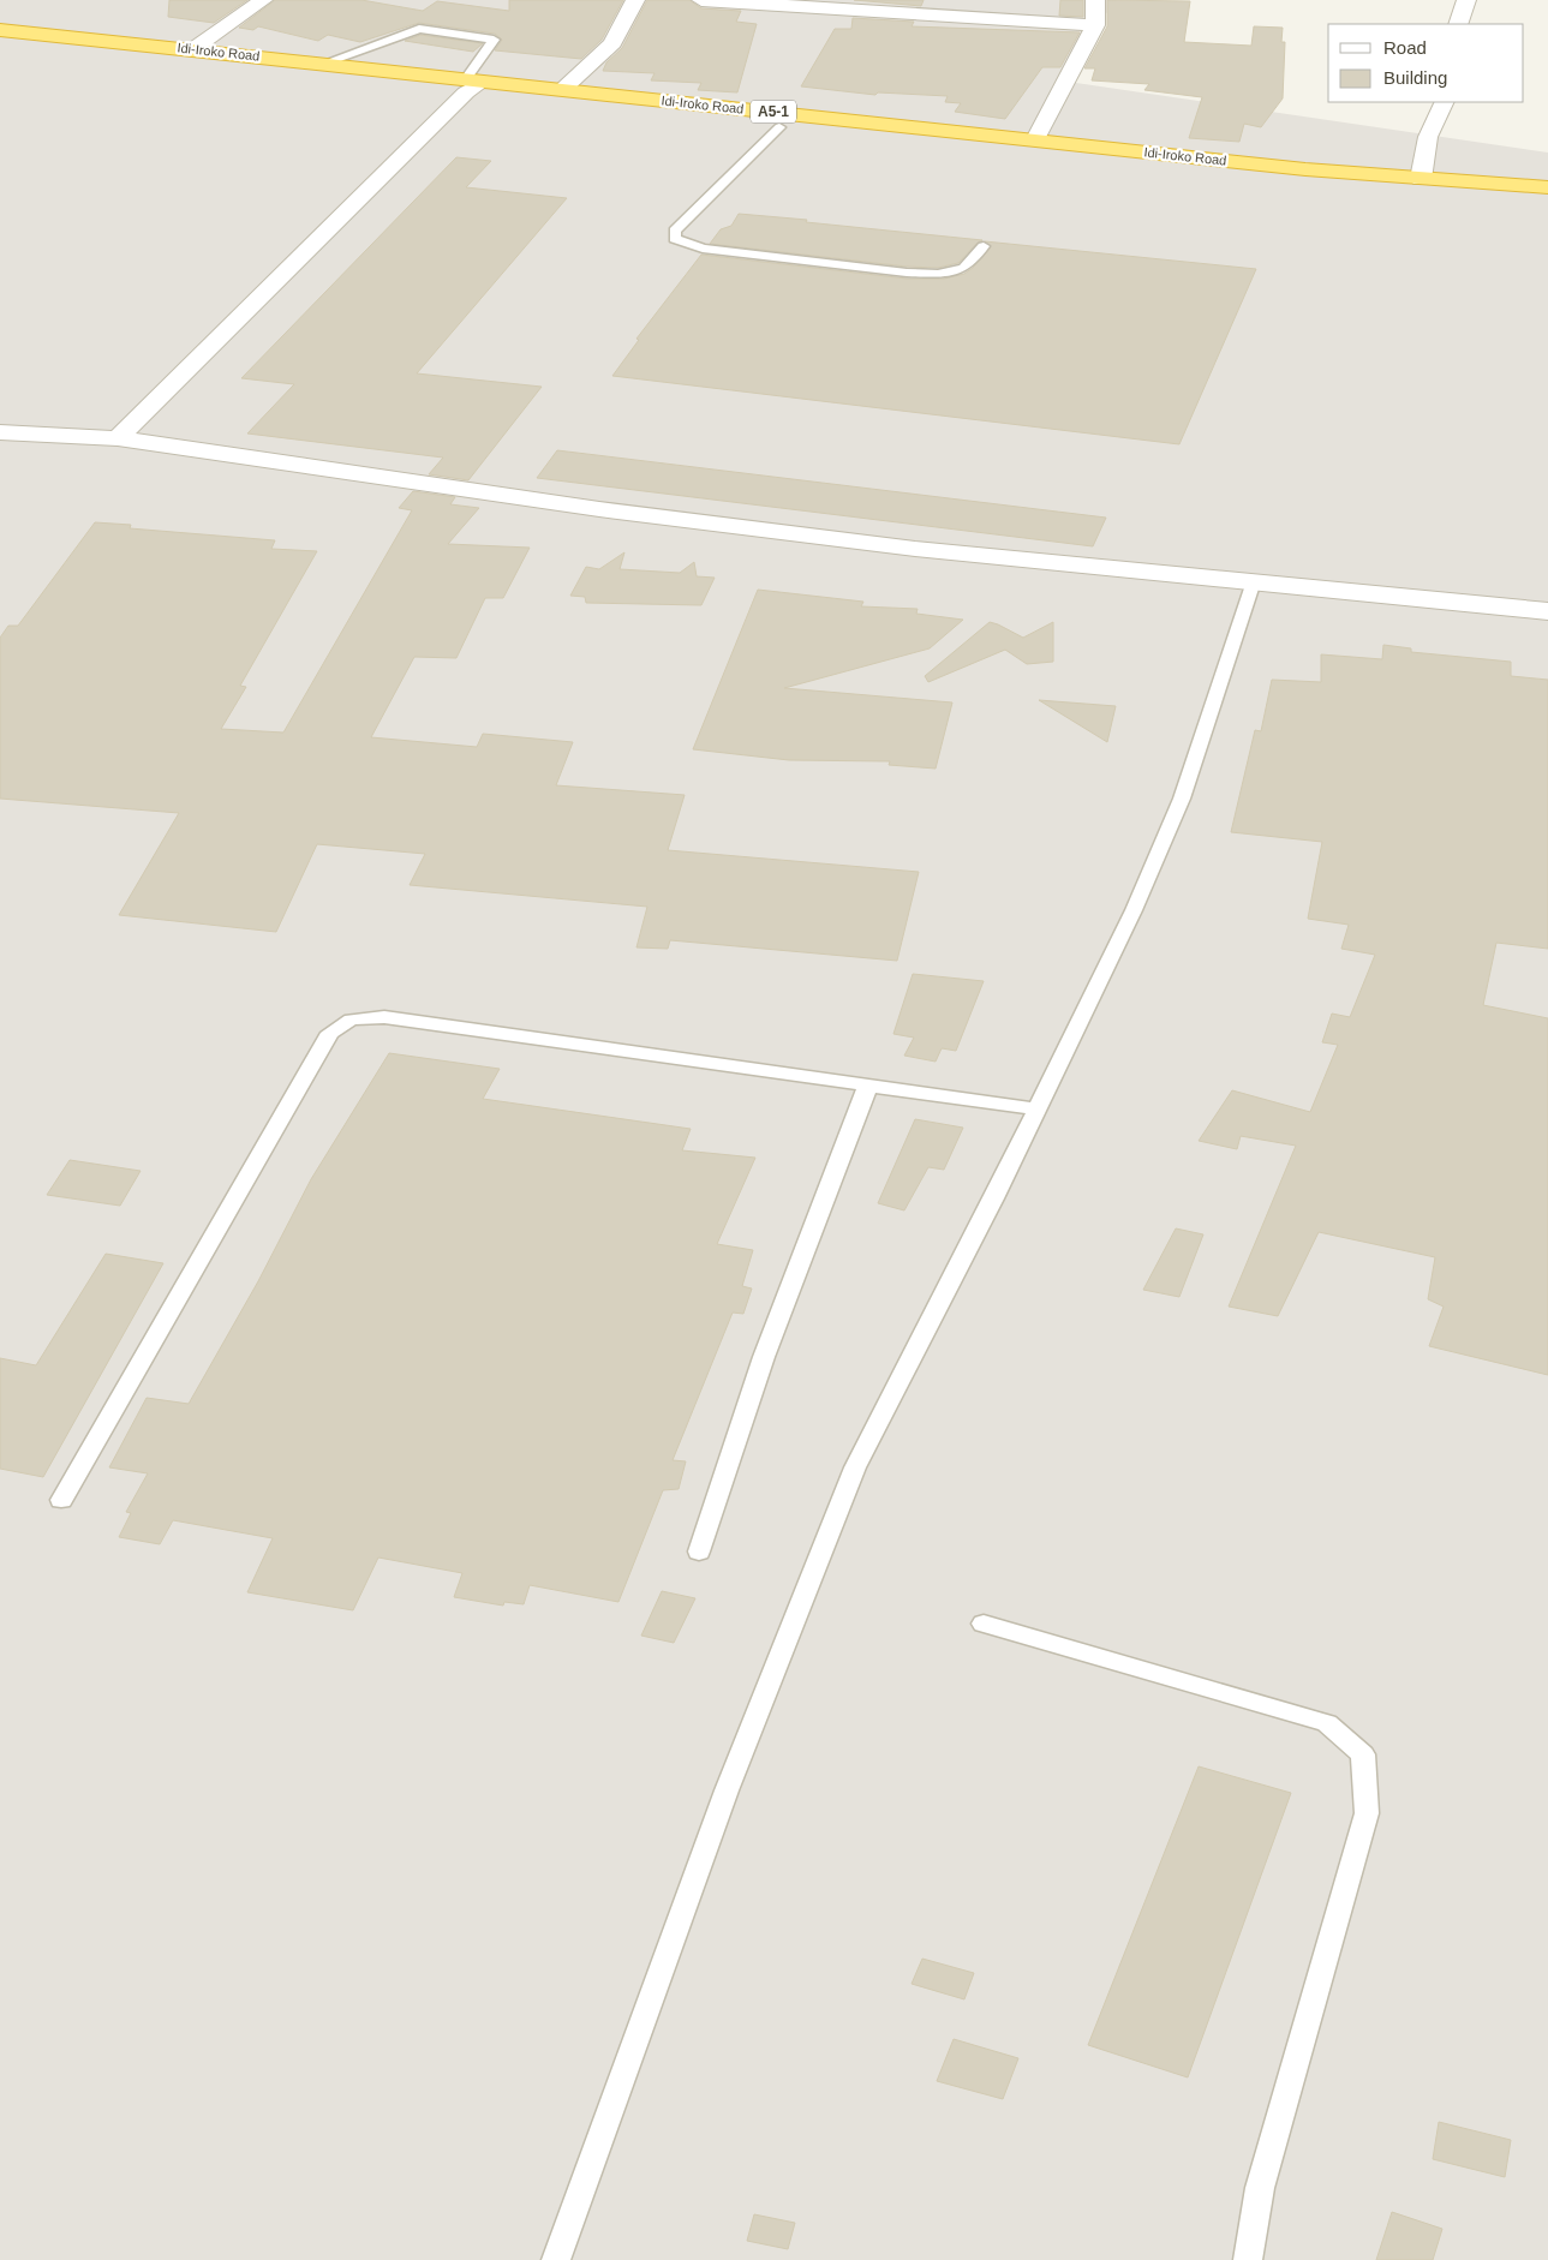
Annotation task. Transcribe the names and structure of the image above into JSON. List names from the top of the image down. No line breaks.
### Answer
{"streets":{"highway":["Idi-Iroko Road","A5-1"]},"crossings":[["Idi-Iroko Road","A5-1"]],"legend":["Road","Building"]}
